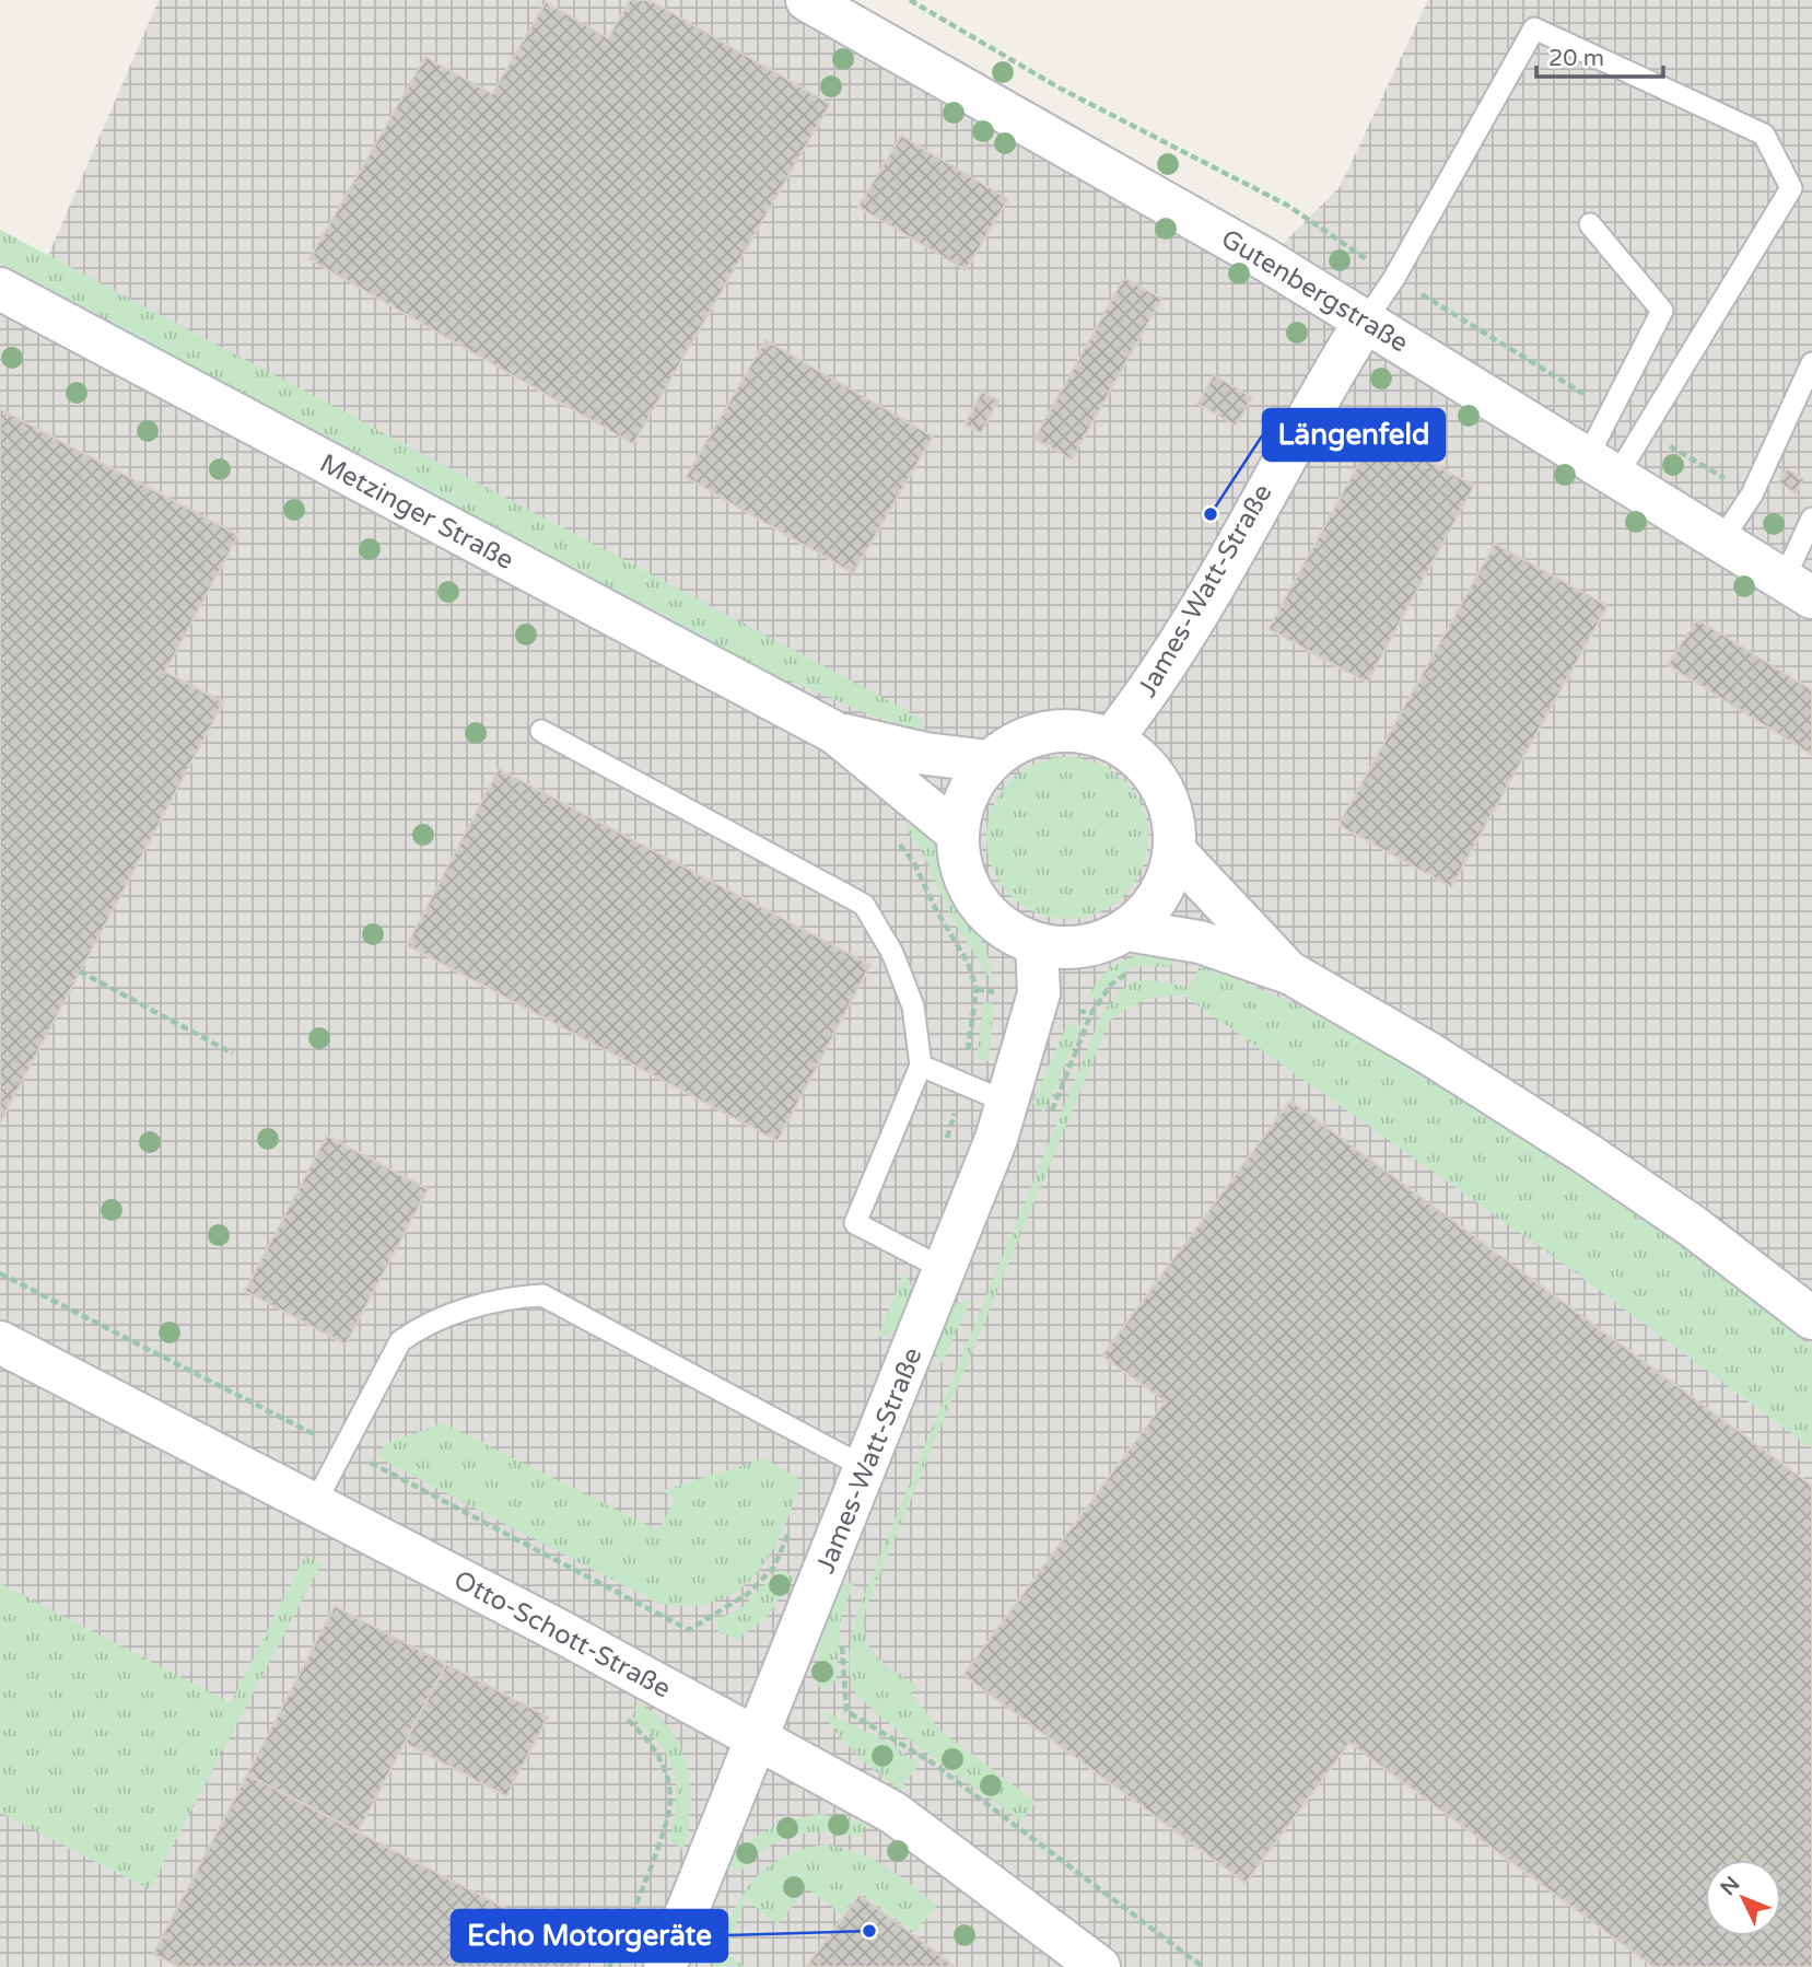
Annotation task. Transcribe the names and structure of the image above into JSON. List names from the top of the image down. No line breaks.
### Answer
{"streets":{"street":["Gutenbergstraße","Metzinger Straße","James-Watt-Straße","Otto-Schott-Straße"]},"crossings":[["Gutenbergstraße","James-Watt-Straße"],["Metzinger Straße","James-Watt-Straße"],["James-Watt-Straße","Otto-Schott-Straße"]],"places":["Längenfeld","Echo Motorgeräte"],"scale_bar":"20 m","north":"top left"}
